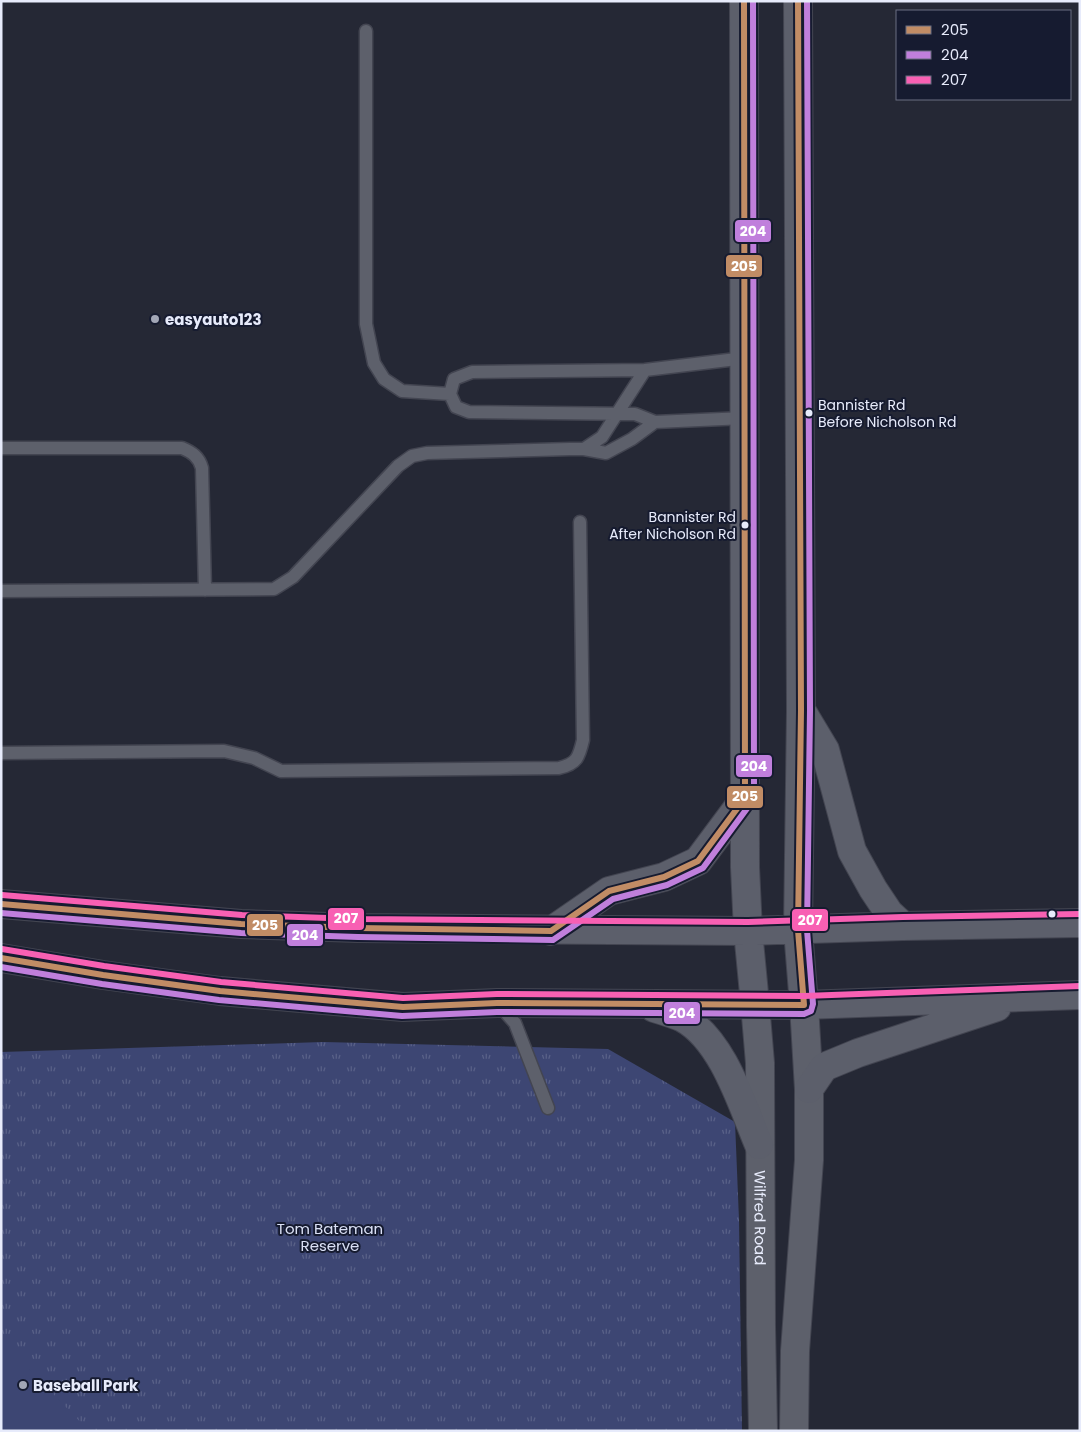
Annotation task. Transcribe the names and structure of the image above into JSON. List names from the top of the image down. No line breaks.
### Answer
{"streets":{"main road":["Wilfred Road"]},"parks":["Tom Bateman Reserve"],"places":["easyauto123","Bannister Rd Before Nicholson Rd","Bannister Rd After Nicholson Rd","Baseball Park"],"lines":["transit line 205","transit line 204","transit line 207"],"legend":["205","204","207"]}
